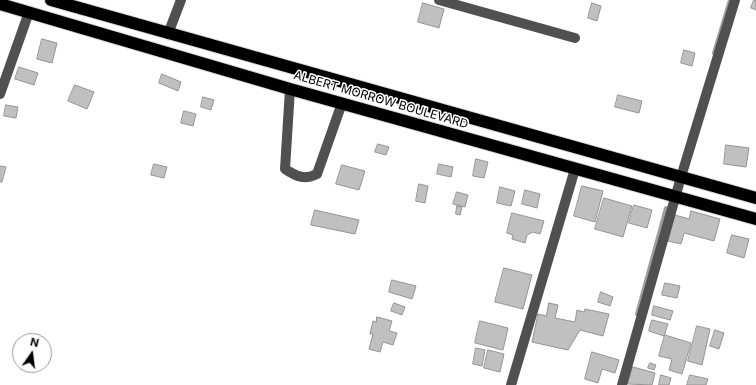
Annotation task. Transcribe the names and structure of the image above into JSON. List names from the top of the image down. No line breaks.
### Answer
{"streets":{"highway":["ALBERT MORROW BOULEVARD"]},"north":"top"}
